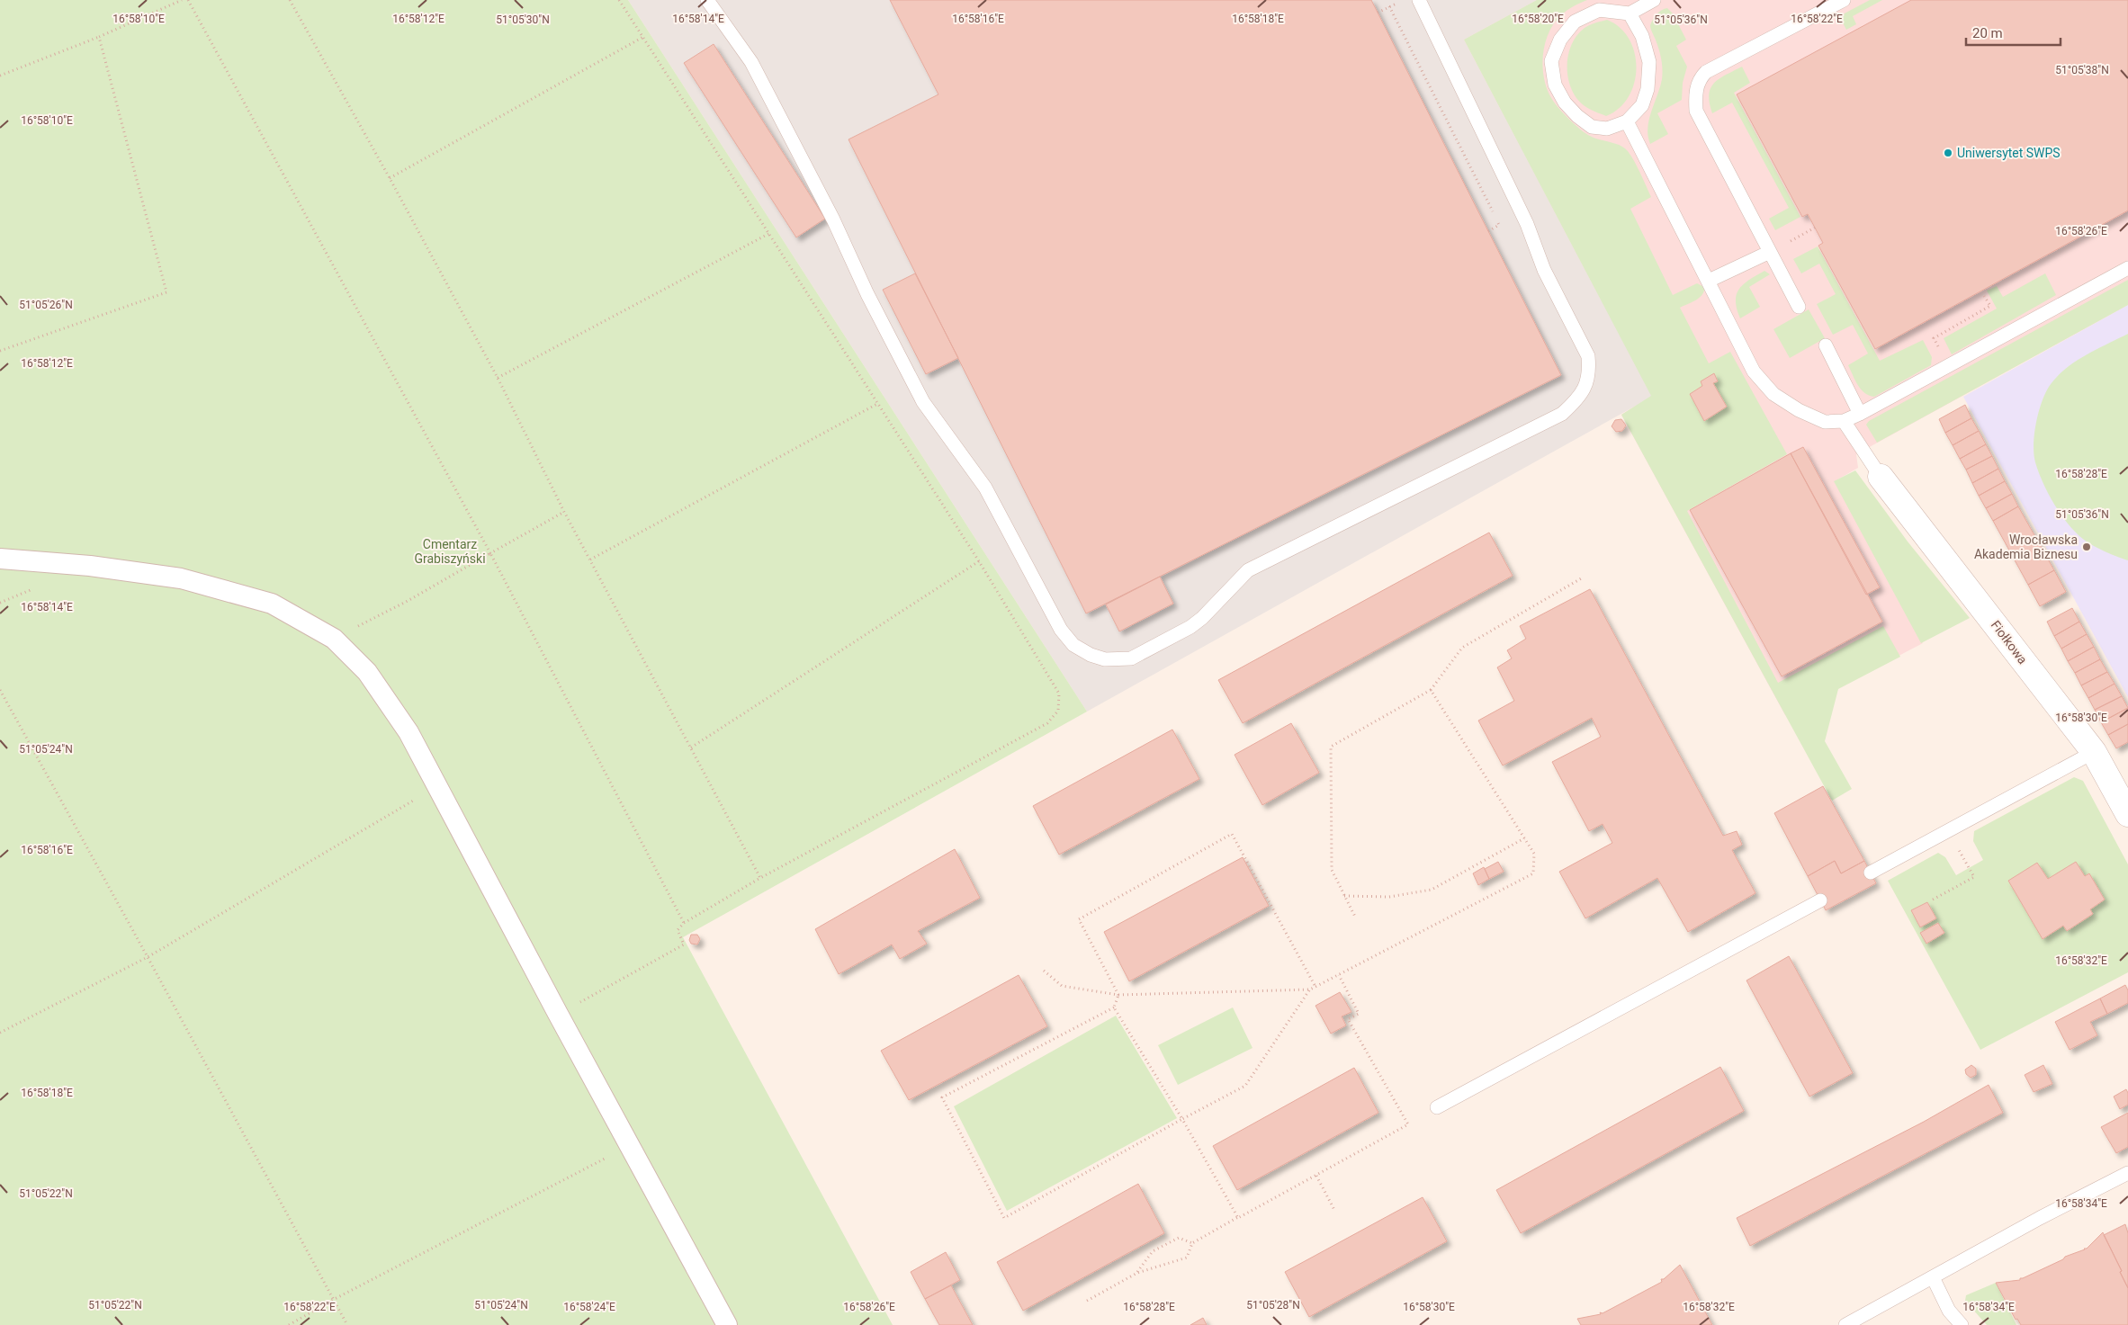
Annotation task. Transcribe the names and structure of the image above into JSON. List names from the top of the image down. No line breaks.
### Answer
{"streets":{"street":["Fiołkowa"]},"parks":["Cmentarz Grabiszyński"],"places":["Uniwersytet SWPS","Wrocławska Akademia Biznesu"],"scale_bar":"20 m","coordinates":["16°58'10\"E","16°58'12\"E","16°58'14\"E","16°58'16\"E","16°58'18\"E","16°58'20\"E","16°58'22\"E","51°05'36\"N","51°05'30\"N","51°05'38\"N","16°58'26\"E","51°05'26\"N","16°58'28\"E","16°58'30\"E","51°05'24\"N","16°58'32\"E","51°05'22\"N","16°58'34\"E","51°05'28\"N","16°58'24\"E"]}
